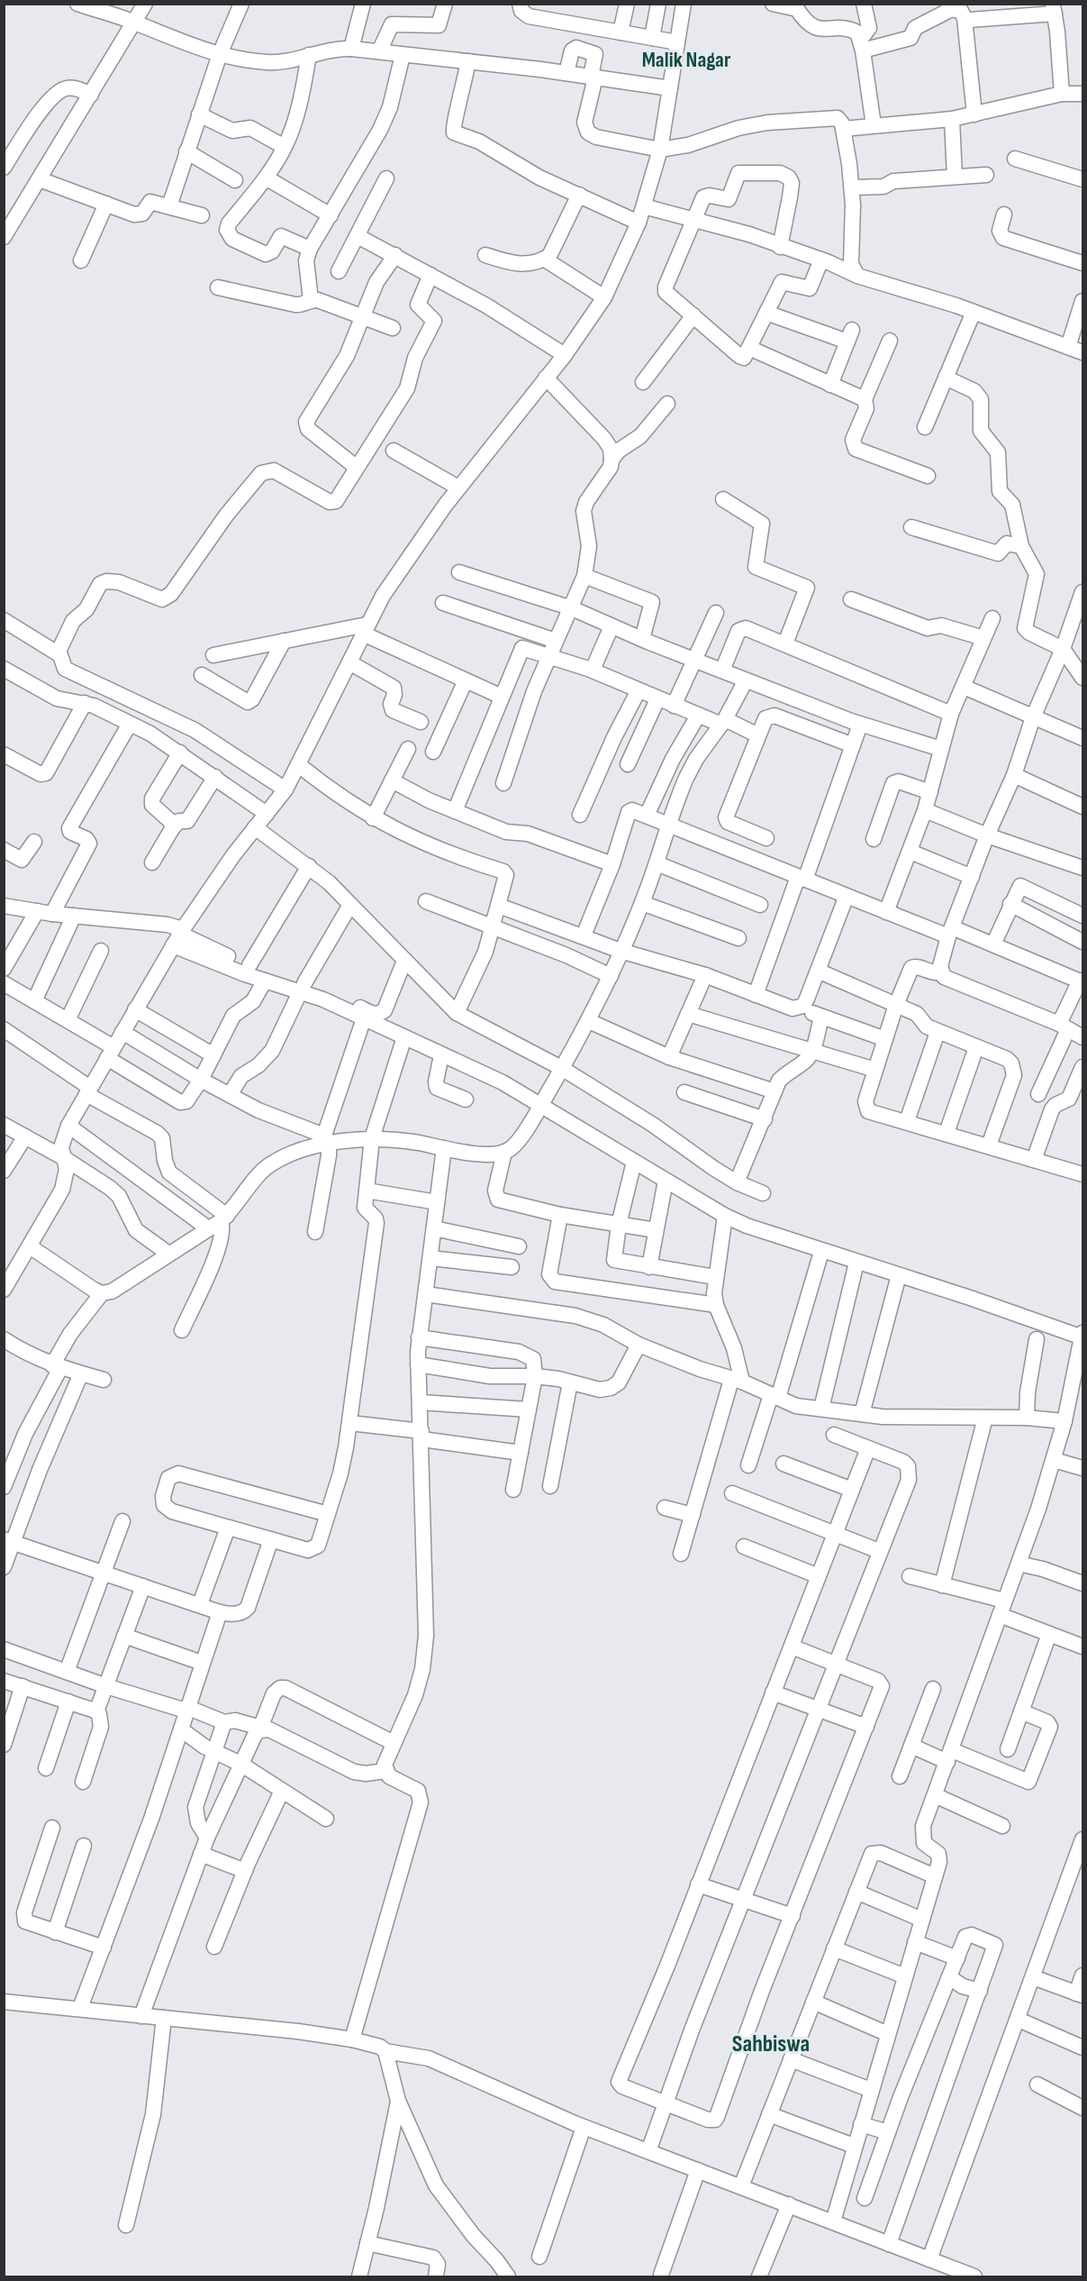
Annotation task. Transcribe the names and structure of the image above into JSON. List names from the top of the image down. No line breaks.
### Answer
{"districts":["Malik Nagar","Sahbiswa"]}
